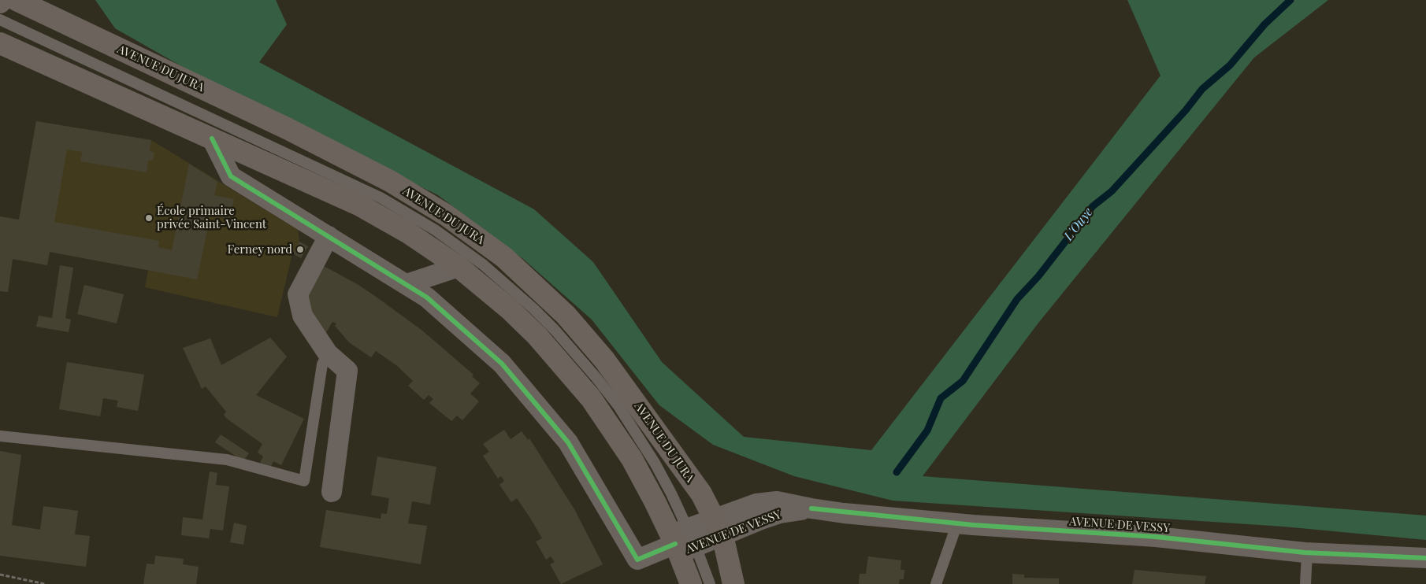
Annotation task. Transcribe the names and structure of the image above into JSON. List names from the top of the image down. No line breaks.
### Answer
{"streets":{"main road":["AVENUE DU JURA"],"street":["AVENUE DE VESSY"]},"crossings":[["AVENUE DU JURA","AVENUE DE VESSY"]],"water":["L'Ouye"],"places":["École primaire privée Saint-Vincent","Ferney nord"]}
